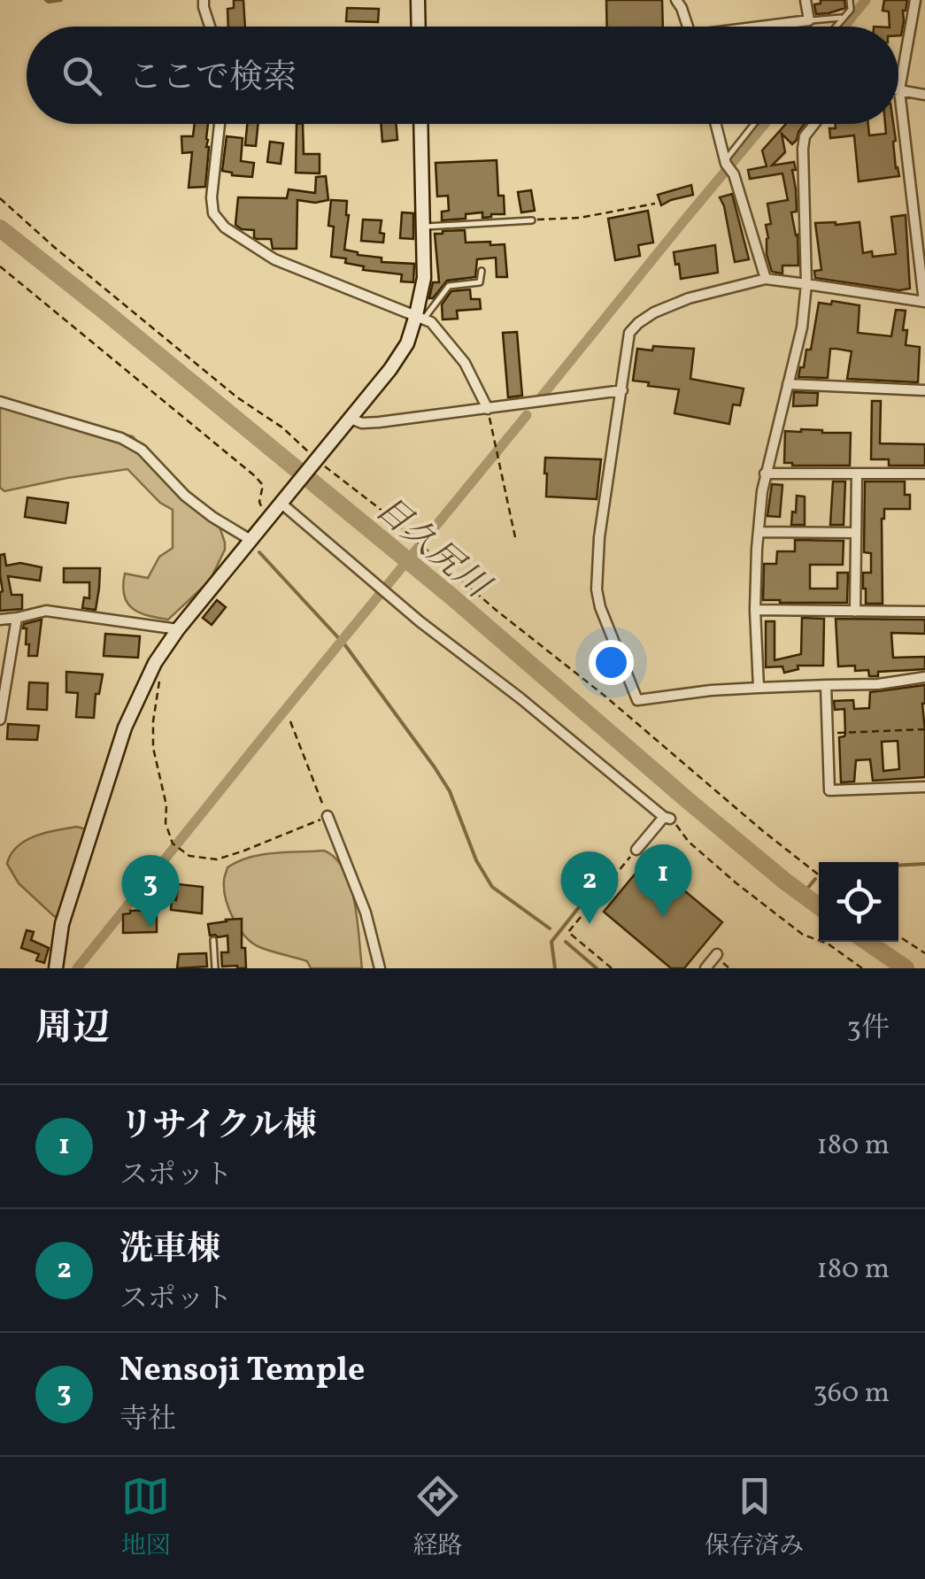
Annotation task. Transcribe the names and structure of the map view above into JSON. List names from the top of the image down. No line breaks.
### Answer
{"water":["目久尻川"],"page":{"search":"ここで検索","pins":["1","2","3"],"heading":["周辺","3件"],"list":[{"mark":"1","name":"リサイクル棟","note":"スポット","value":"180 m"},{"mark":"2","name":"洗車棟","note":"スポット","value":"180 m"},{"mark":"3","name":"Nensoji Temple","note":"寺社","value":"360 m"}],"nav":["地図","経路","保存済み"]}}
